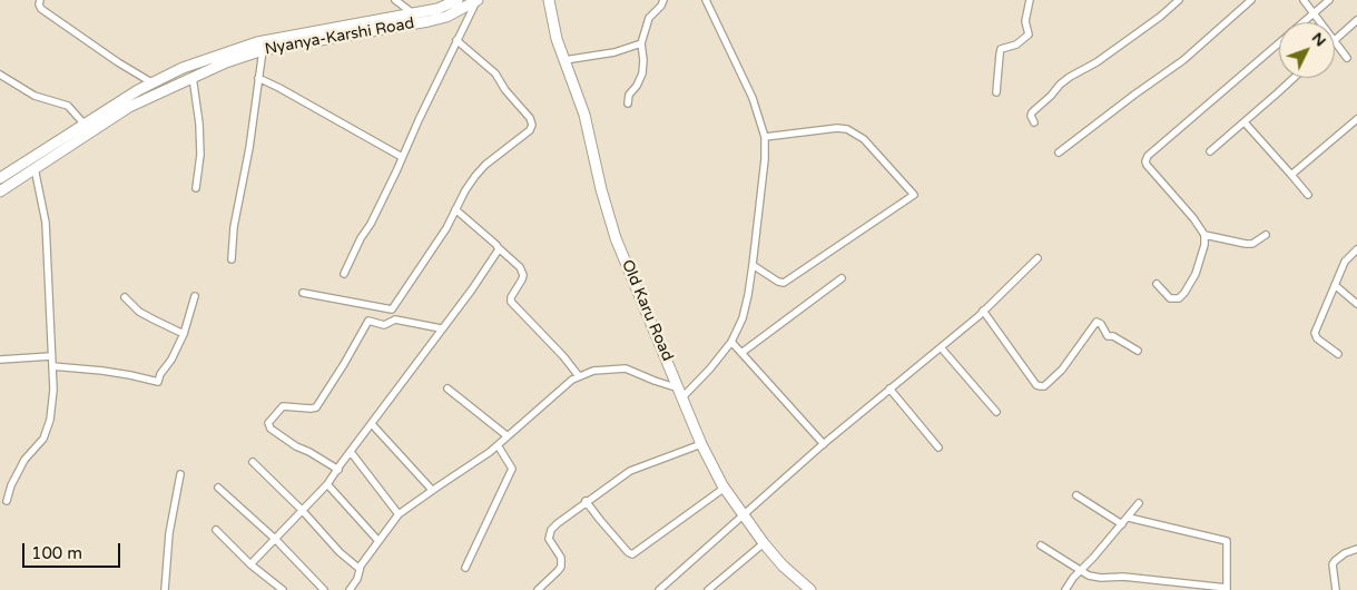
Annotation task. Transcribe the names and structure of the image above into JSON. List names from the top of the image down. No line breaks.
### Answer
{"streets":{"main road":["Nyanya-Karshi Road","Old Karu Road"]},"scale_bar":"100 m","north":"top right"}
